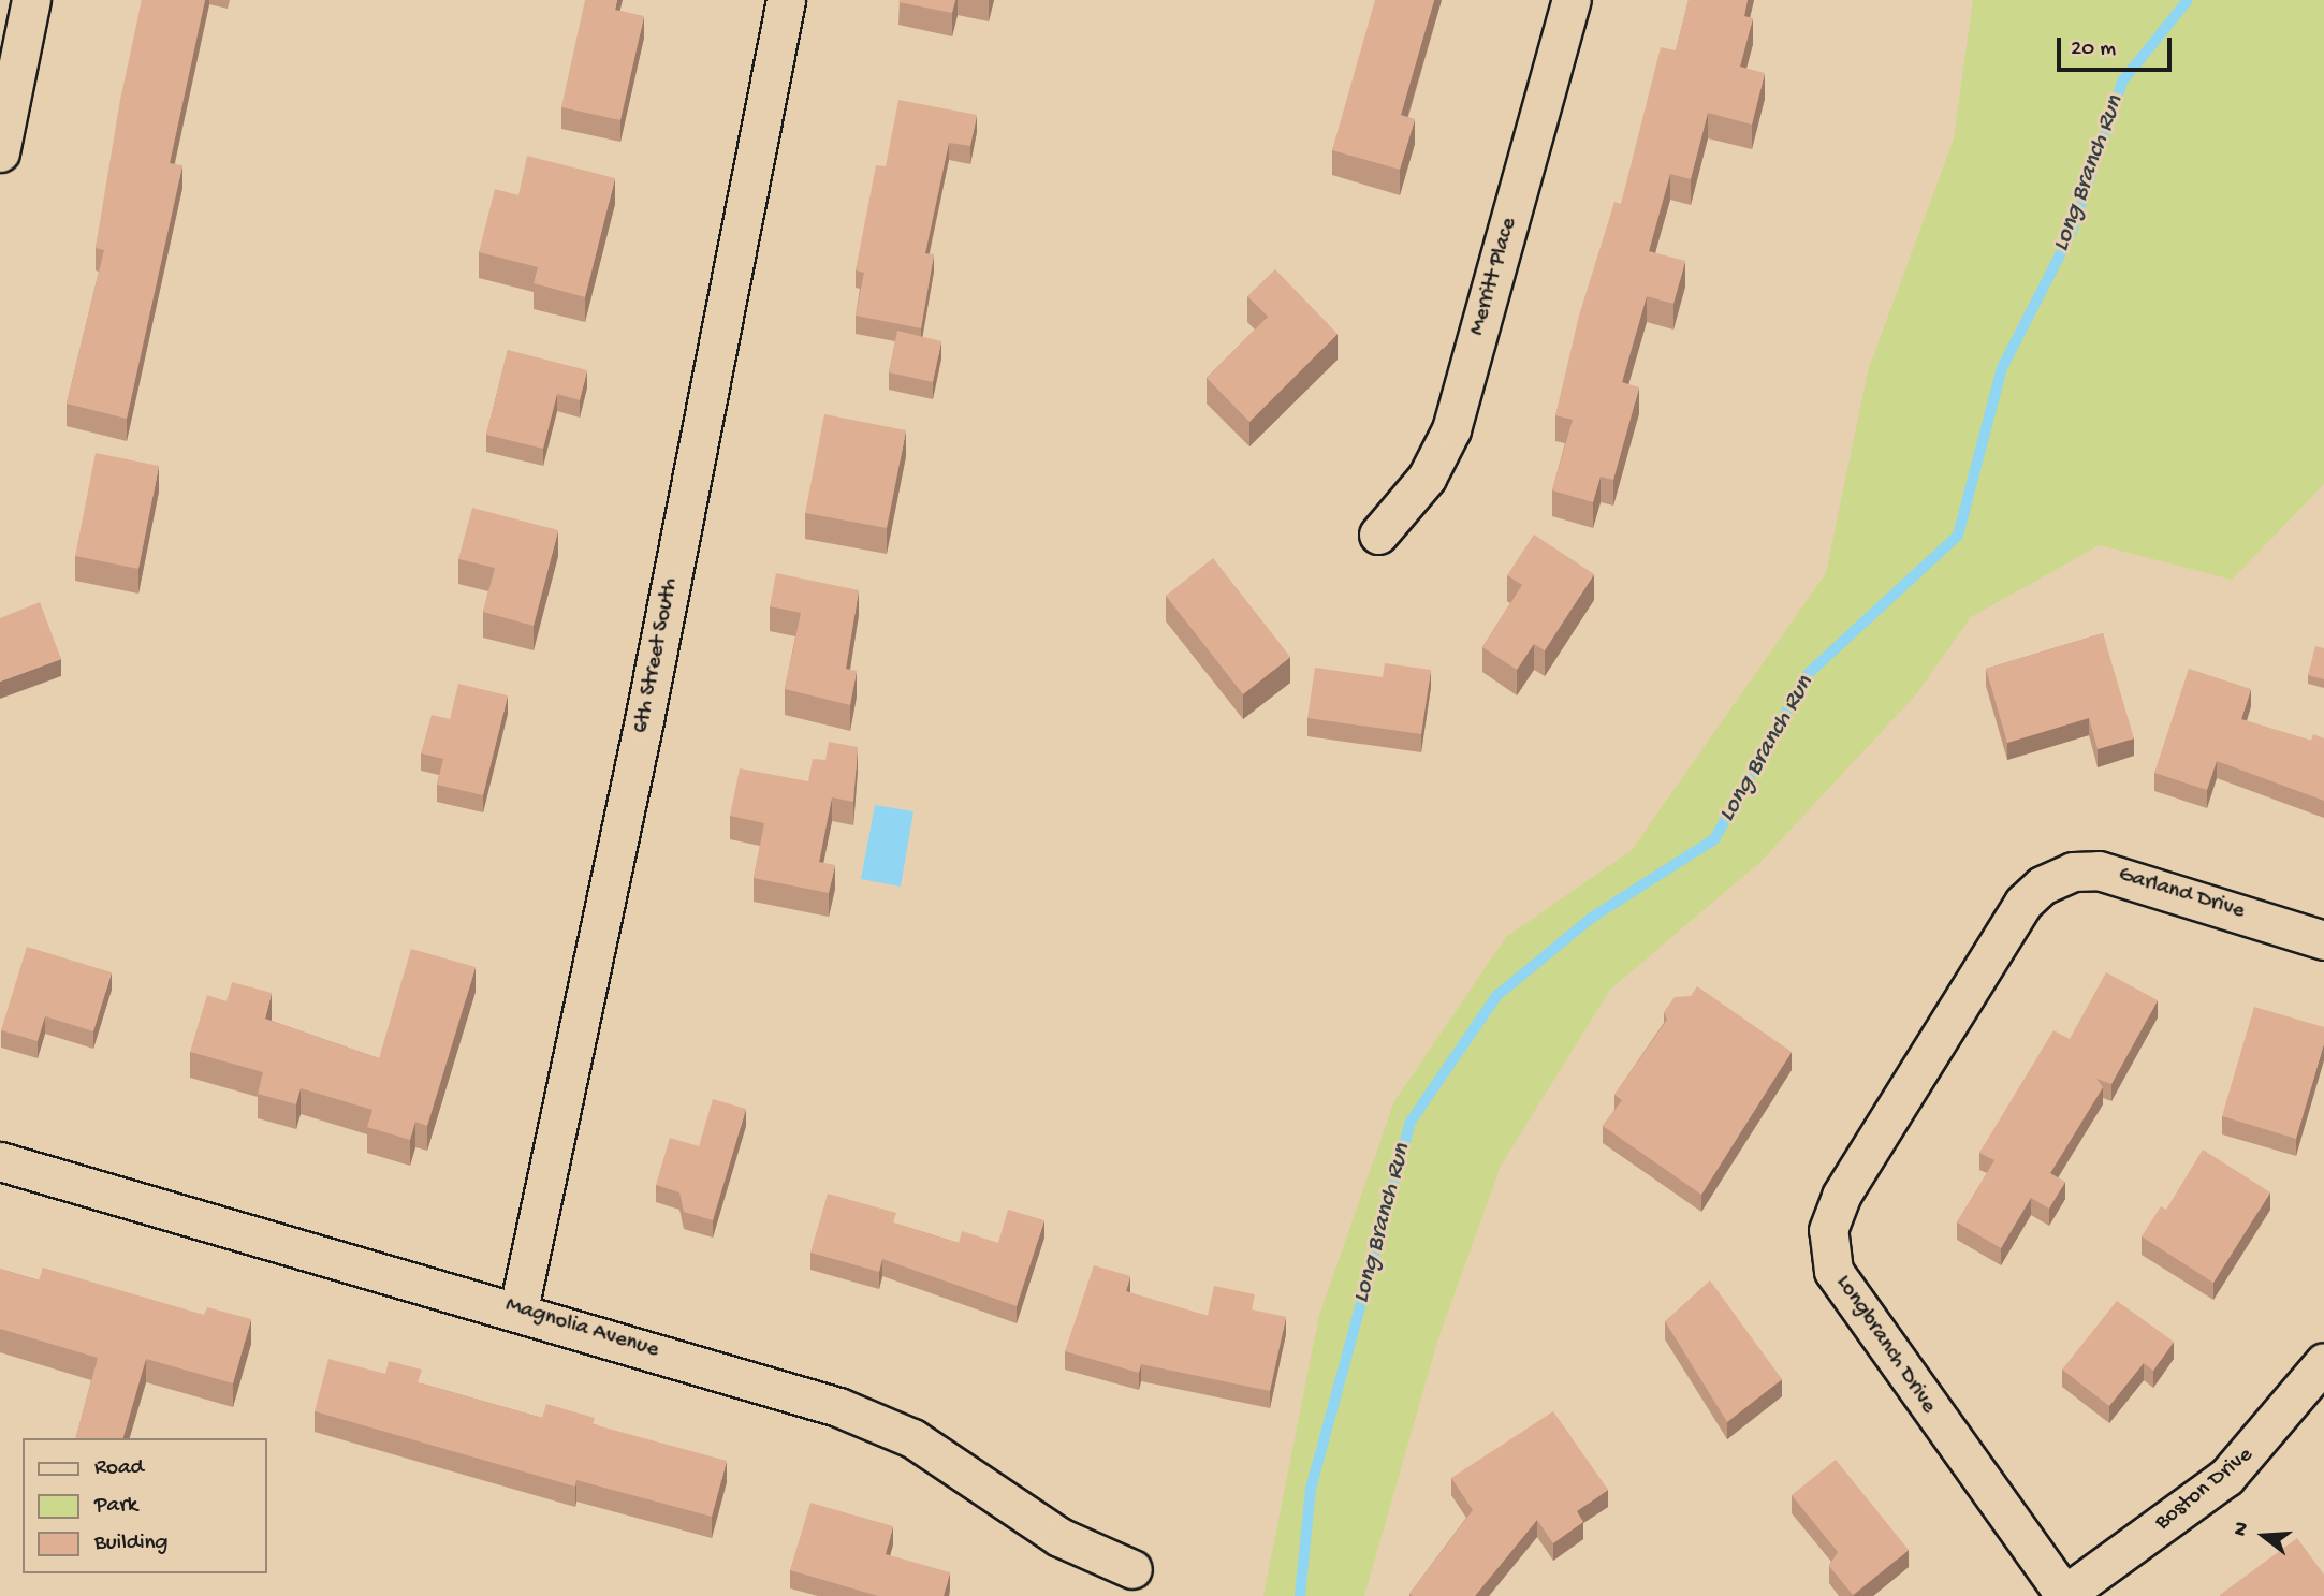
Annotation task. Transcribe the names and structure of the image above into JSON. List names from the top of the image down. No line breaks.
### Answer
{"streets":{"street":["Merritt Place","6th Street South","Garland Drive","Magnolia Avenue","Longbranch Drive","Boston Drive"]},"crossings":[["6th Street South","Magnolia Avenue"],["Garland Drive","Longbranch Drive"],["Longbranch Drive","Boston Drive"]],"water":["Long Branch Run"],"legend":["Road","Park","Building"],"scale_bar":"20 m","north":"left"}
